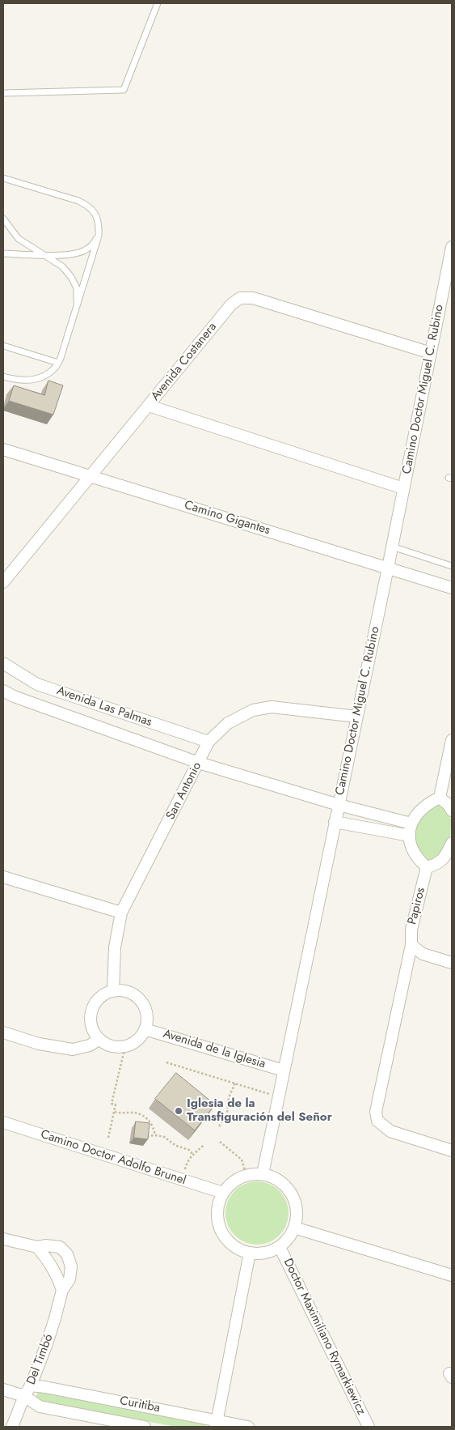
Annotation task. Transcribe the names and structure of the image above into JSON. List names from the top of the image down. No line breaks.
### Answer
{"streets":{"street":["Avenida Costanera","Camino Doctor Miguel C. Rubino","Camino Gigantes","Avenida Las Palmas","San Antonio","Papiros","Avenida de la Iglesia","Camino Doctor Adolfo Brunel","Doctor Maximiliano Rymarkiewicz","Del Timbó","Curitiba"]},"crossings":[["Avenida Costanera","Camino Doctor Miguel C. Rubino"],["Avenida Costanera","Camino Gigantes"],["Camino Doctor Miguel C. Rubino","Camino Gigantes"],["Camino Doctor Miguel C. Rubino","Avenida Las Palmas"],["Camino Doctor Miguel C. Rubino","San Antonio"],["Camino Doctor Miguel C. Rubino","Avenida de la Iglesia"],["Camino Doctor Miguel C. Rubino","Camino Doctor Adolfo Brunel"],["Camino Doctor Miguel C. Rubino","Doctor Maximiliano Rymarkiewicz"],["Avenida Las Palmas","San Antonio"],["San Antonio","Avenida de la Iglesia"],["Camino Doctor Adolfo Brunel","Doctor Maximiliano Rymarkiewicz"],["Del Timbó","Curitiba"]],"places":["Iglesia de la Transfiguración del Señor"]}
